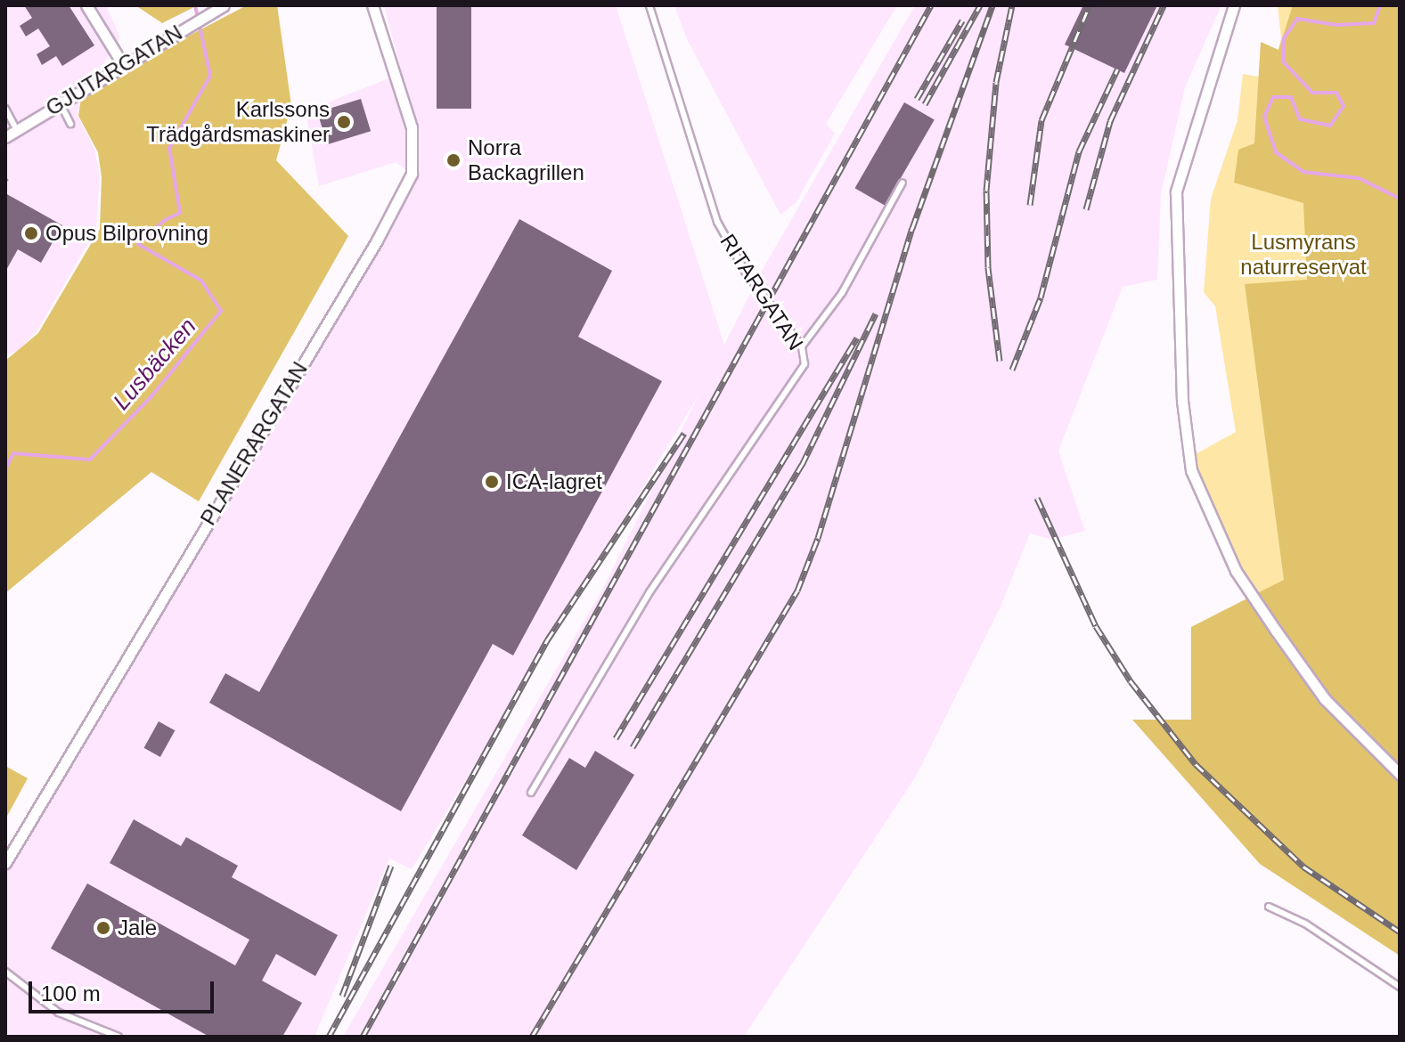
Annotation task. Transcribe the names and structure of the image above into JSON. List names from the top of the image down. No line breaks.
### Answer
{"streets":{"street":["GJUTARGATAN","PLANERARGATAN"],"lane":["RITARGATAN"]},"water":["Lusbäcken"],"parks":["Lusmyrans naturreservat"],"places":["Karlssons Trädgårdsmaskiner","Norra Backagrillen","Opus Bilprovning","ICA-lagret","Jale"],"scale_bar":"100 m"}
